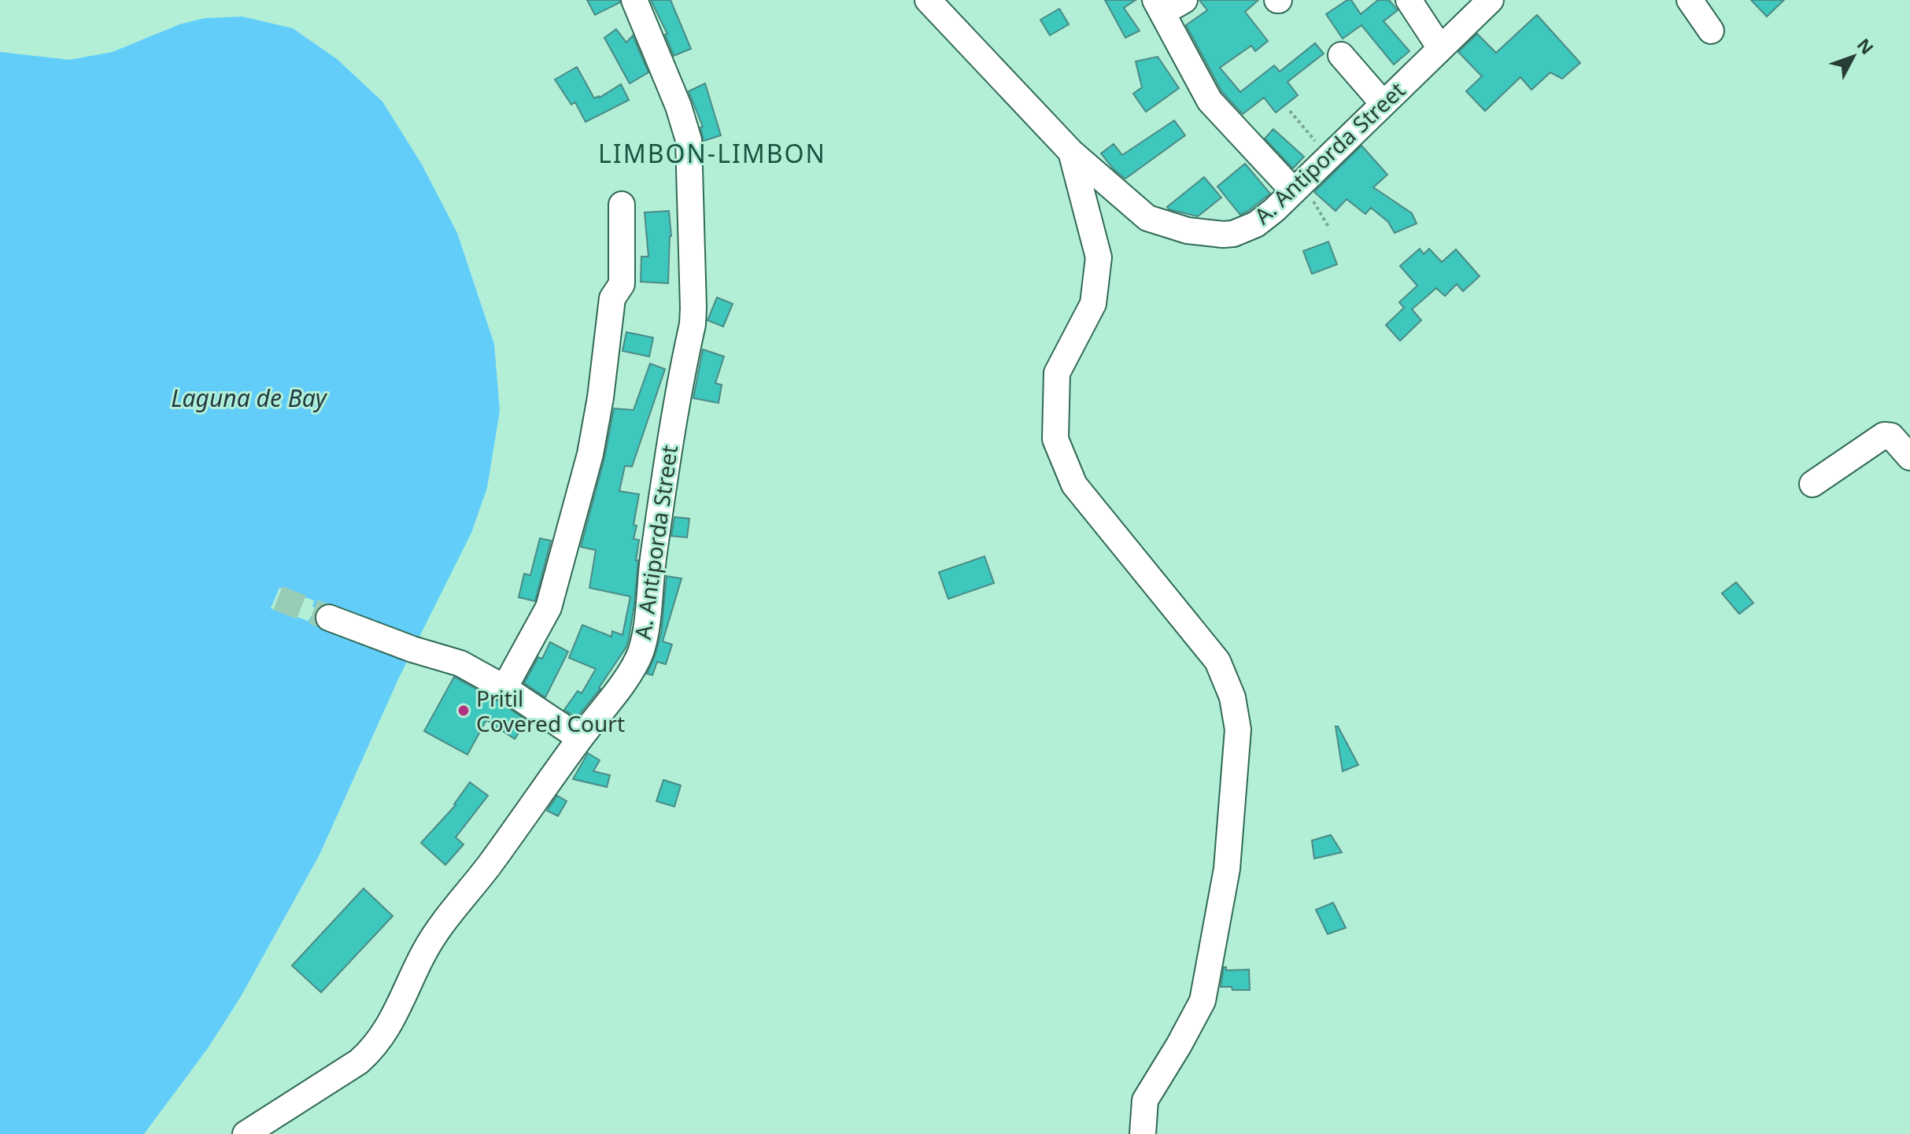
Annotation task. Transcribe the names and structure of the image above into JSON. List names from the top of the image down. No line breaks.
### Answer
{"streets":{"street":["A. Antiporda Street"]},"districts":["LIMBON-LIMBON"],"water":["Laguna de Bay"],"places":["Pritil Covered Court"],"north":"top right"}
